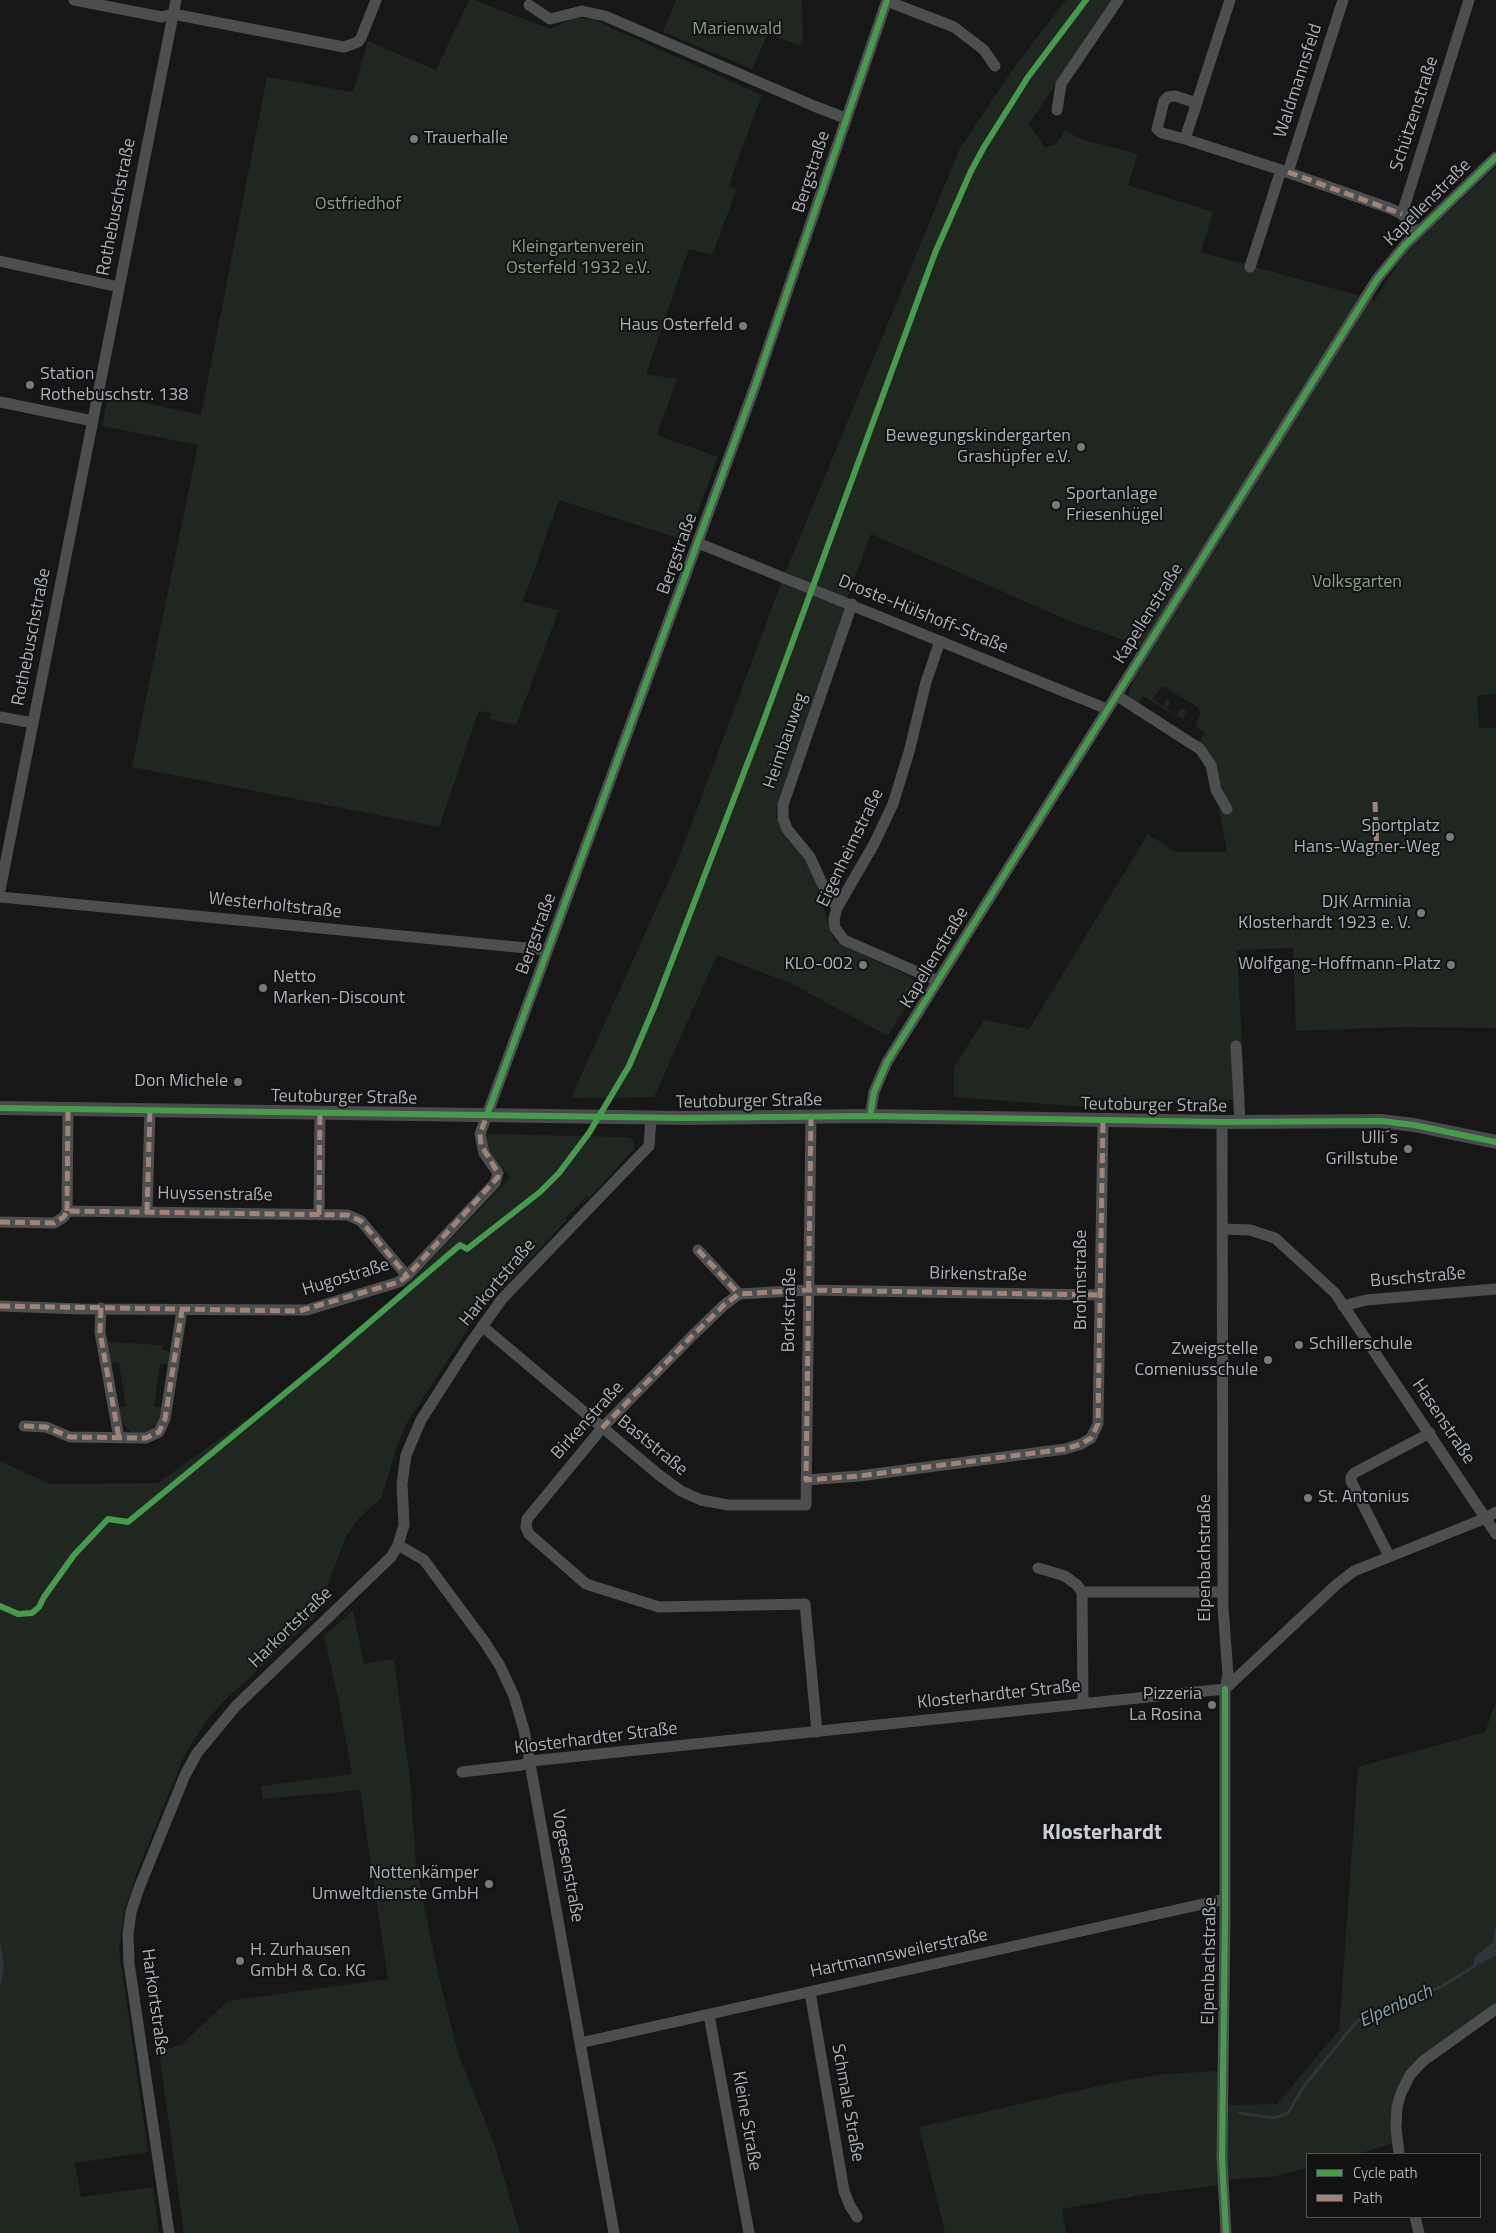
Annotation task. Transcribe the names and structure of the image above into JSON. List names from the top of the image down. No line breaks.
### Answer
{"streets":{"main road":["Teutoburger Straße"],"street":["Waldmannsfeld","Schützenstraße","Bergstraße","Kapellenstraße","Rothebuschstraße","Droste-Hülshoff-Straße","Heimbauweg","Eigenheimstraße","Westerholtstraße","Huyssenstraße","Birkenstraße","Hugostraße","Buschstraße","Brohmstraße","Harkortstraße","Borkstraße","Hasenstraße","Baststraße","Elpenbachstraße","Klosterhardter Straße","Vogesenstraße","Hartmannsweilerstraße","Schmale Straße","Kleine Straße"]},"crossings":[["Bergstraße","Droste-Hülshoff-Straße"],["Bergstraße","Westerholtstraße"],["Bergstraße","Teutoburger Straße"],["Bergstraße","Hugostraße"],["Kapellenstraße","Droste-Hülshoff-Straße"],["Kapellenstraße","Eigenheimstraße"],["Kapellenstraße","Teutoburger Straße"],["Droste-Hülshoff-Straße","Heimbauweg"],["Droste-Hülshoff-Straße","Eigenheimstraße"],["Heimbauweg","Eigenheimstraße"],["Teutoburger Straße","Hugostraße"],["Teutoburger Straße","Brohmstraße"],["Teutoburger Straße","Harkortstraße"],["Teutoburger Straße","Borkstraße"],["Teutoburger Straße","Elpenbachstraße"],["Huyssenstraße","Hugostraße"],["Birkenstraße","Brohmstraße"],["Birkenstraße","Borkstraße"],["Birkenstraße","Baststraße"],["Birkenstraße","Klosterhardter Straße"],["Buschstraße","Hasenstraße"],["Brohmstraße","Borkstraße"],["Harkortstraße","Baststraße"],["Harkortstraße","Vogesenstraße"],["Borkstraße","Baststraße"],["Hasenstraße","Elpenbachstraße"],["Elpenbachstraße","Klosterhardter Straße"],["Elpenbachstraße","Hartmannsweilerstraße"],["Klosterhardter Straße","Vogesenstraße"],["Vogesenstraße","Hartmannsweilerstraße"],["Hartmannsweilerstraße","Schmale Straße"],["Hartmannsweilerstraße","Kleine Straße"]],"districts":["Klosterhardt"],"water":["Elpenbach"],"parks":["Marienwald","Ostfriedhof","Kleingartenverein Osterfeld 1932 e.V.","Volksgarten"],"places":["Trauerhalle","Haus Osterfeld","Station Rothebuschstr. 138","Bewegungskindergarten Grashüpfer e.V.","Sportanlage Friesenhügel","Sportplatz Hans-Wagner-Weg","DJK Arminia Klosterhardt 1923 e. V.","KLO-002","Wolfgang-Hoffmann-Platz","Netto Marken-Discount","Don Michele","Ulli´s Grillstube","Schillerschule","Zweigstelle Comeniusschule","St. Antonius","Pizzeria La Rosina","Nottenkämper Umweltdienste GmbH","H. Zurhausen GmbH & Co. KG"],"legend":["Cycle path","Path"]}
